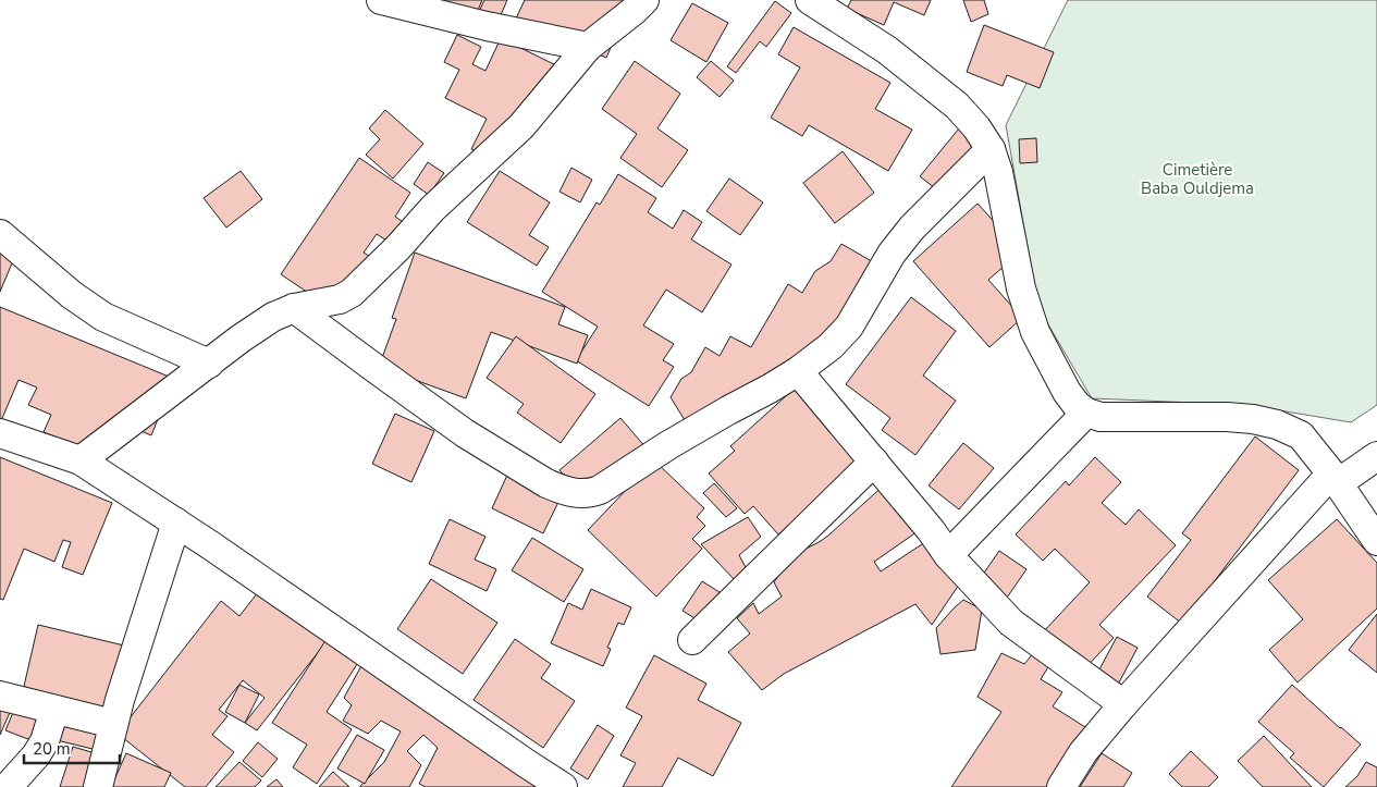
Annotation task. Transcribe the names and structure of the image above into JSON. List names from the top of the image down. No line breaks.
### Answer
{"parks":["Cimetière Baba Ouldjema"],"scale_bar":"20 m"}
